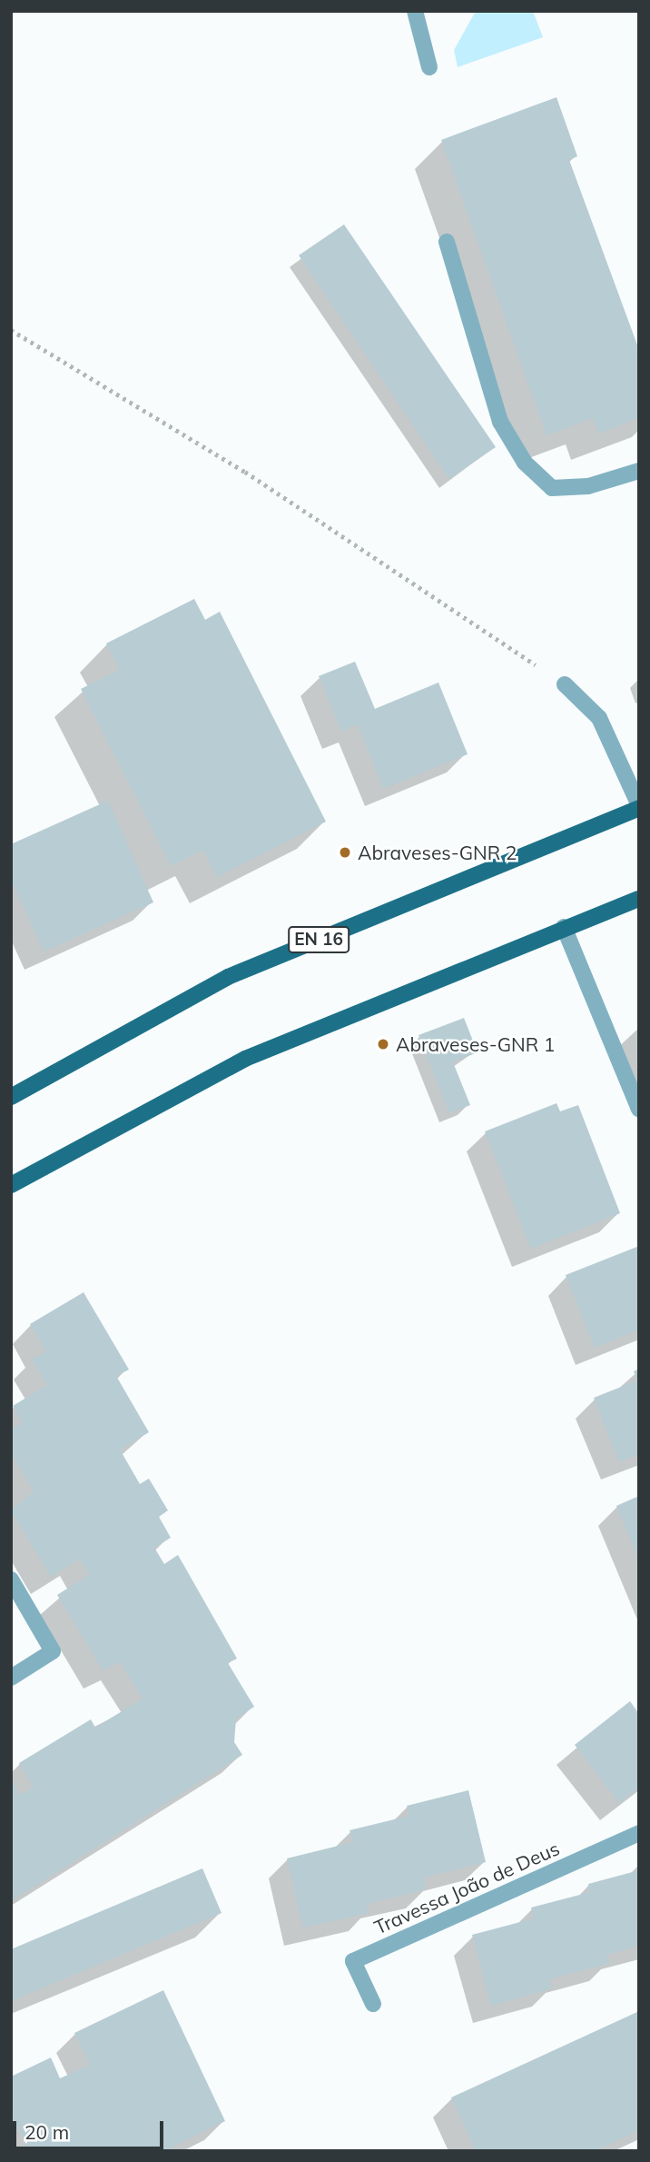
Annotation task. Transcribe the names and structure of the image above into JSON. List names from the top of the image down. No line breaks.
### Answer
{"streets":{"main road":["EN 16"],"street":["Travessa João de Deus"]},"places":["Abraveses-GNR 2","Abraveses-GNR 1"],"scale_bar":"20 m"}
